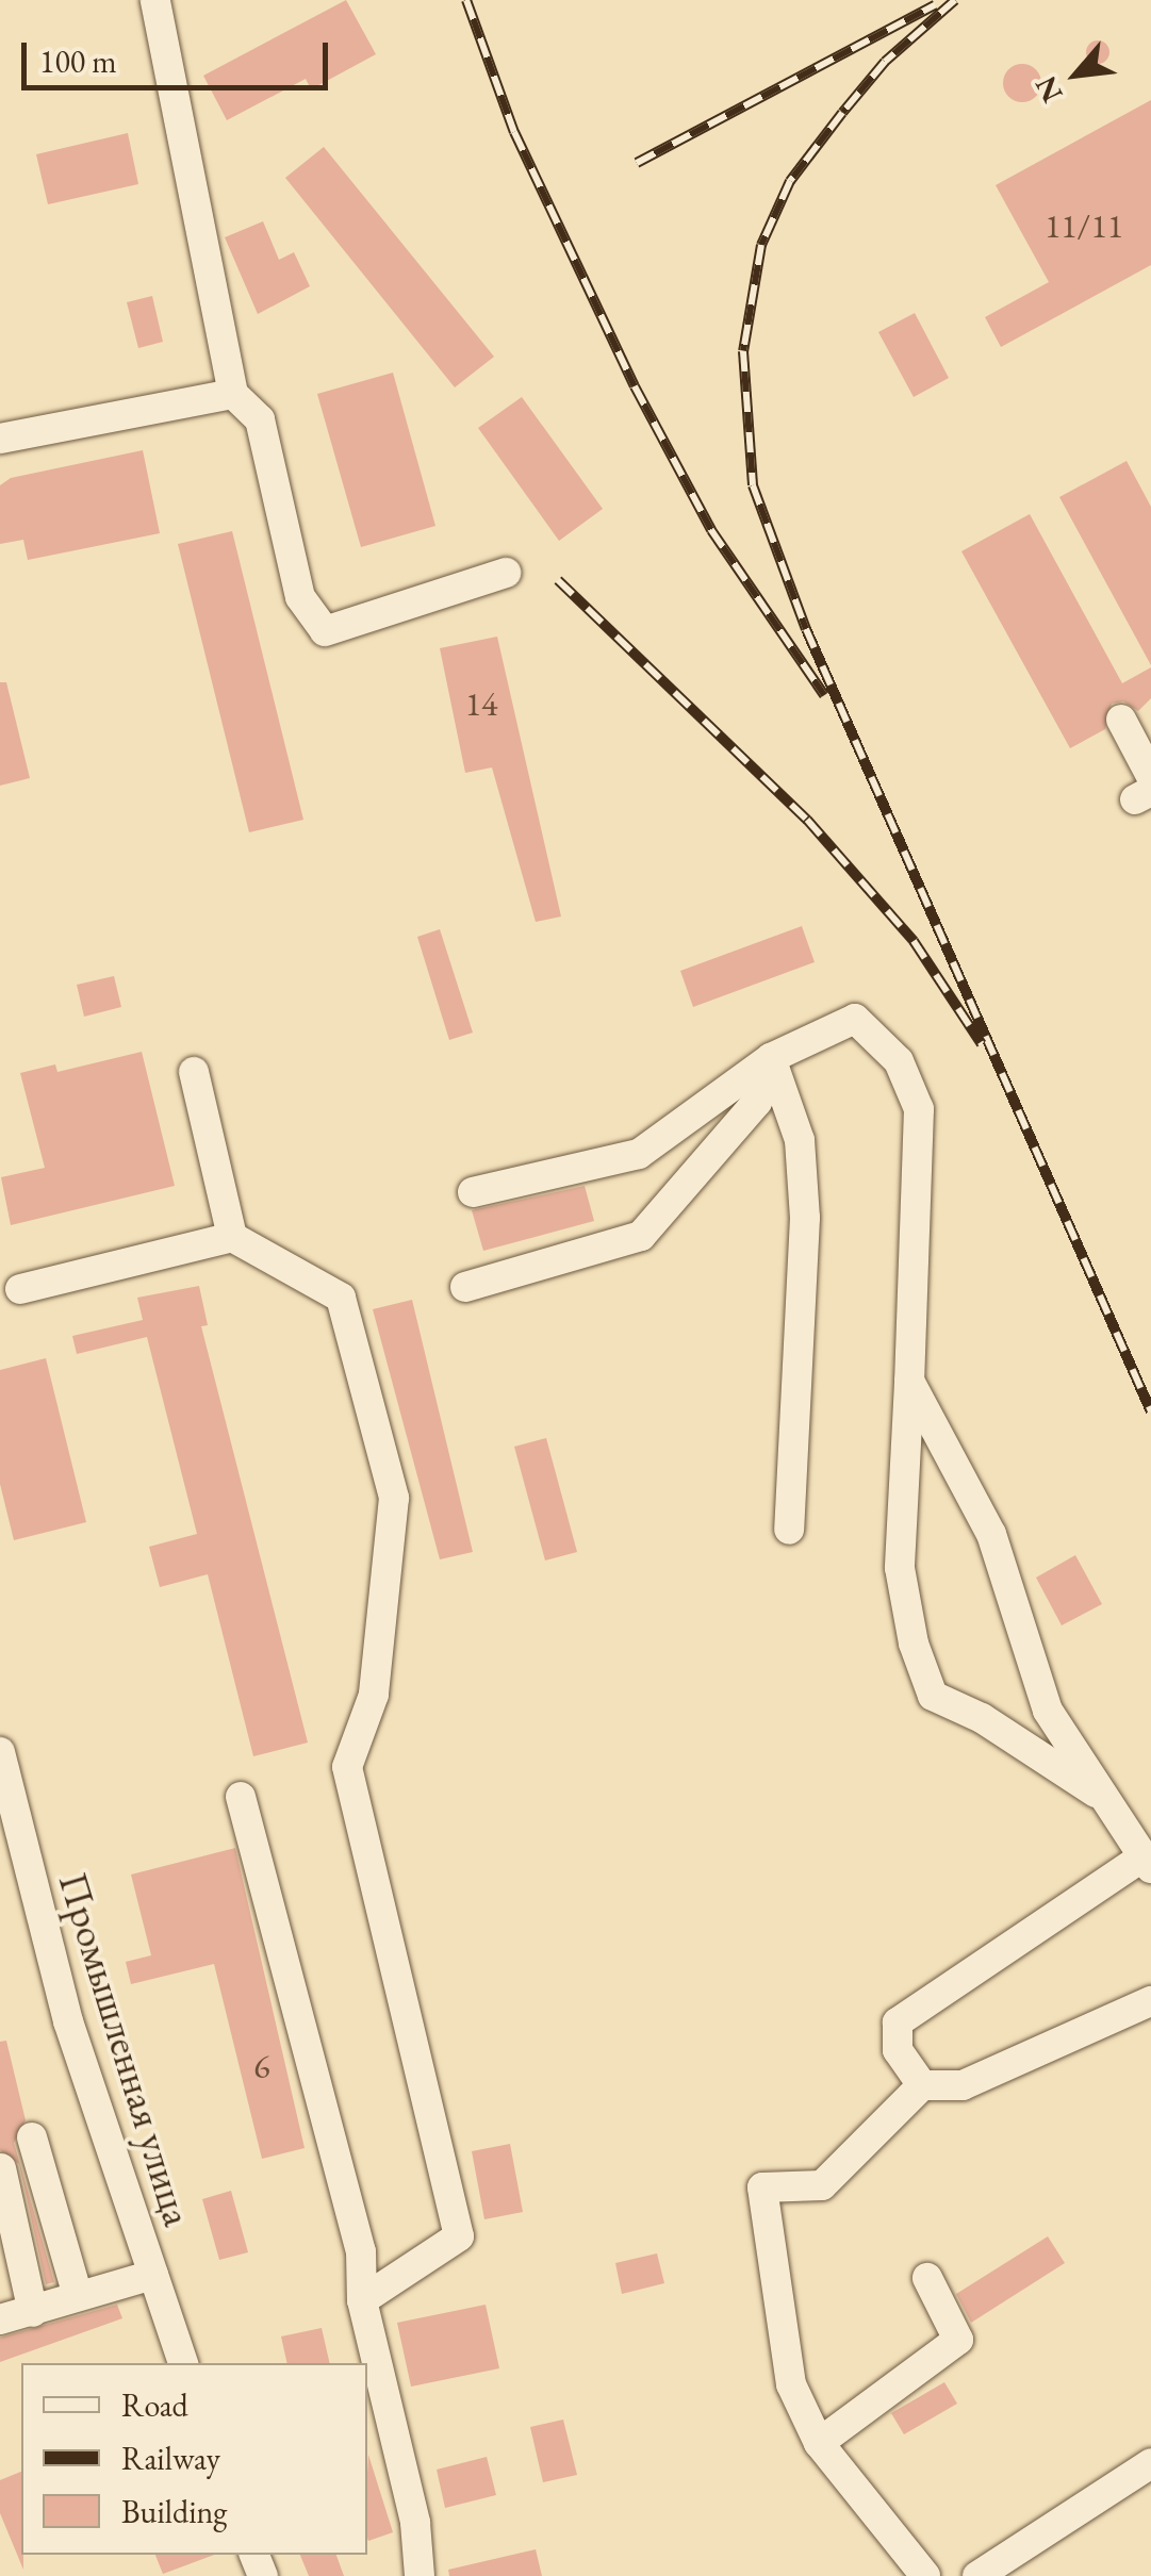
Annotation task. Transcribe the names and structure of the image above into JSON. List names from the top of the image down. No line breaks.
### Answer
{"streets":{"street":["Промышленная улица"]},"house_numbers":["11/11","14","6"],"legend":["Road","Railway","Building"],"scale_bar":"100 m","north":"bottom left"}
